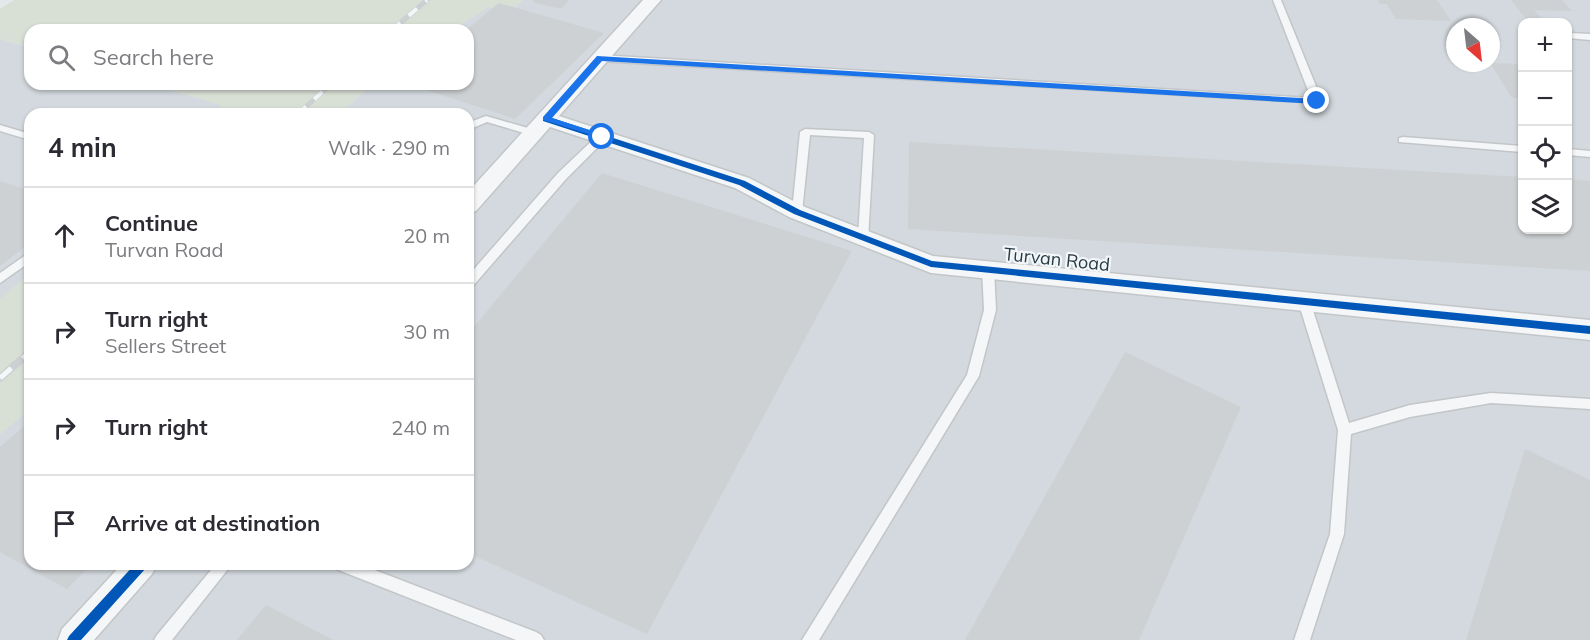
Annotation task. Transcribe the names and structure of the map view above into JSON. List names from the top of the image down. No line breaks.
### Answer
{"streets":{"street":["Turvan Road"]},"north":"bottom right","page":{"map_buttons":["+","−"],"search":"Search here","heading":["4 min","Walk · 290 m"],"list":[["Continue","Turvan Road","20 m"],["Turn right","Sellers Street","30 m"],["Turn right","240 m"],"Arrive at destination"]}}
